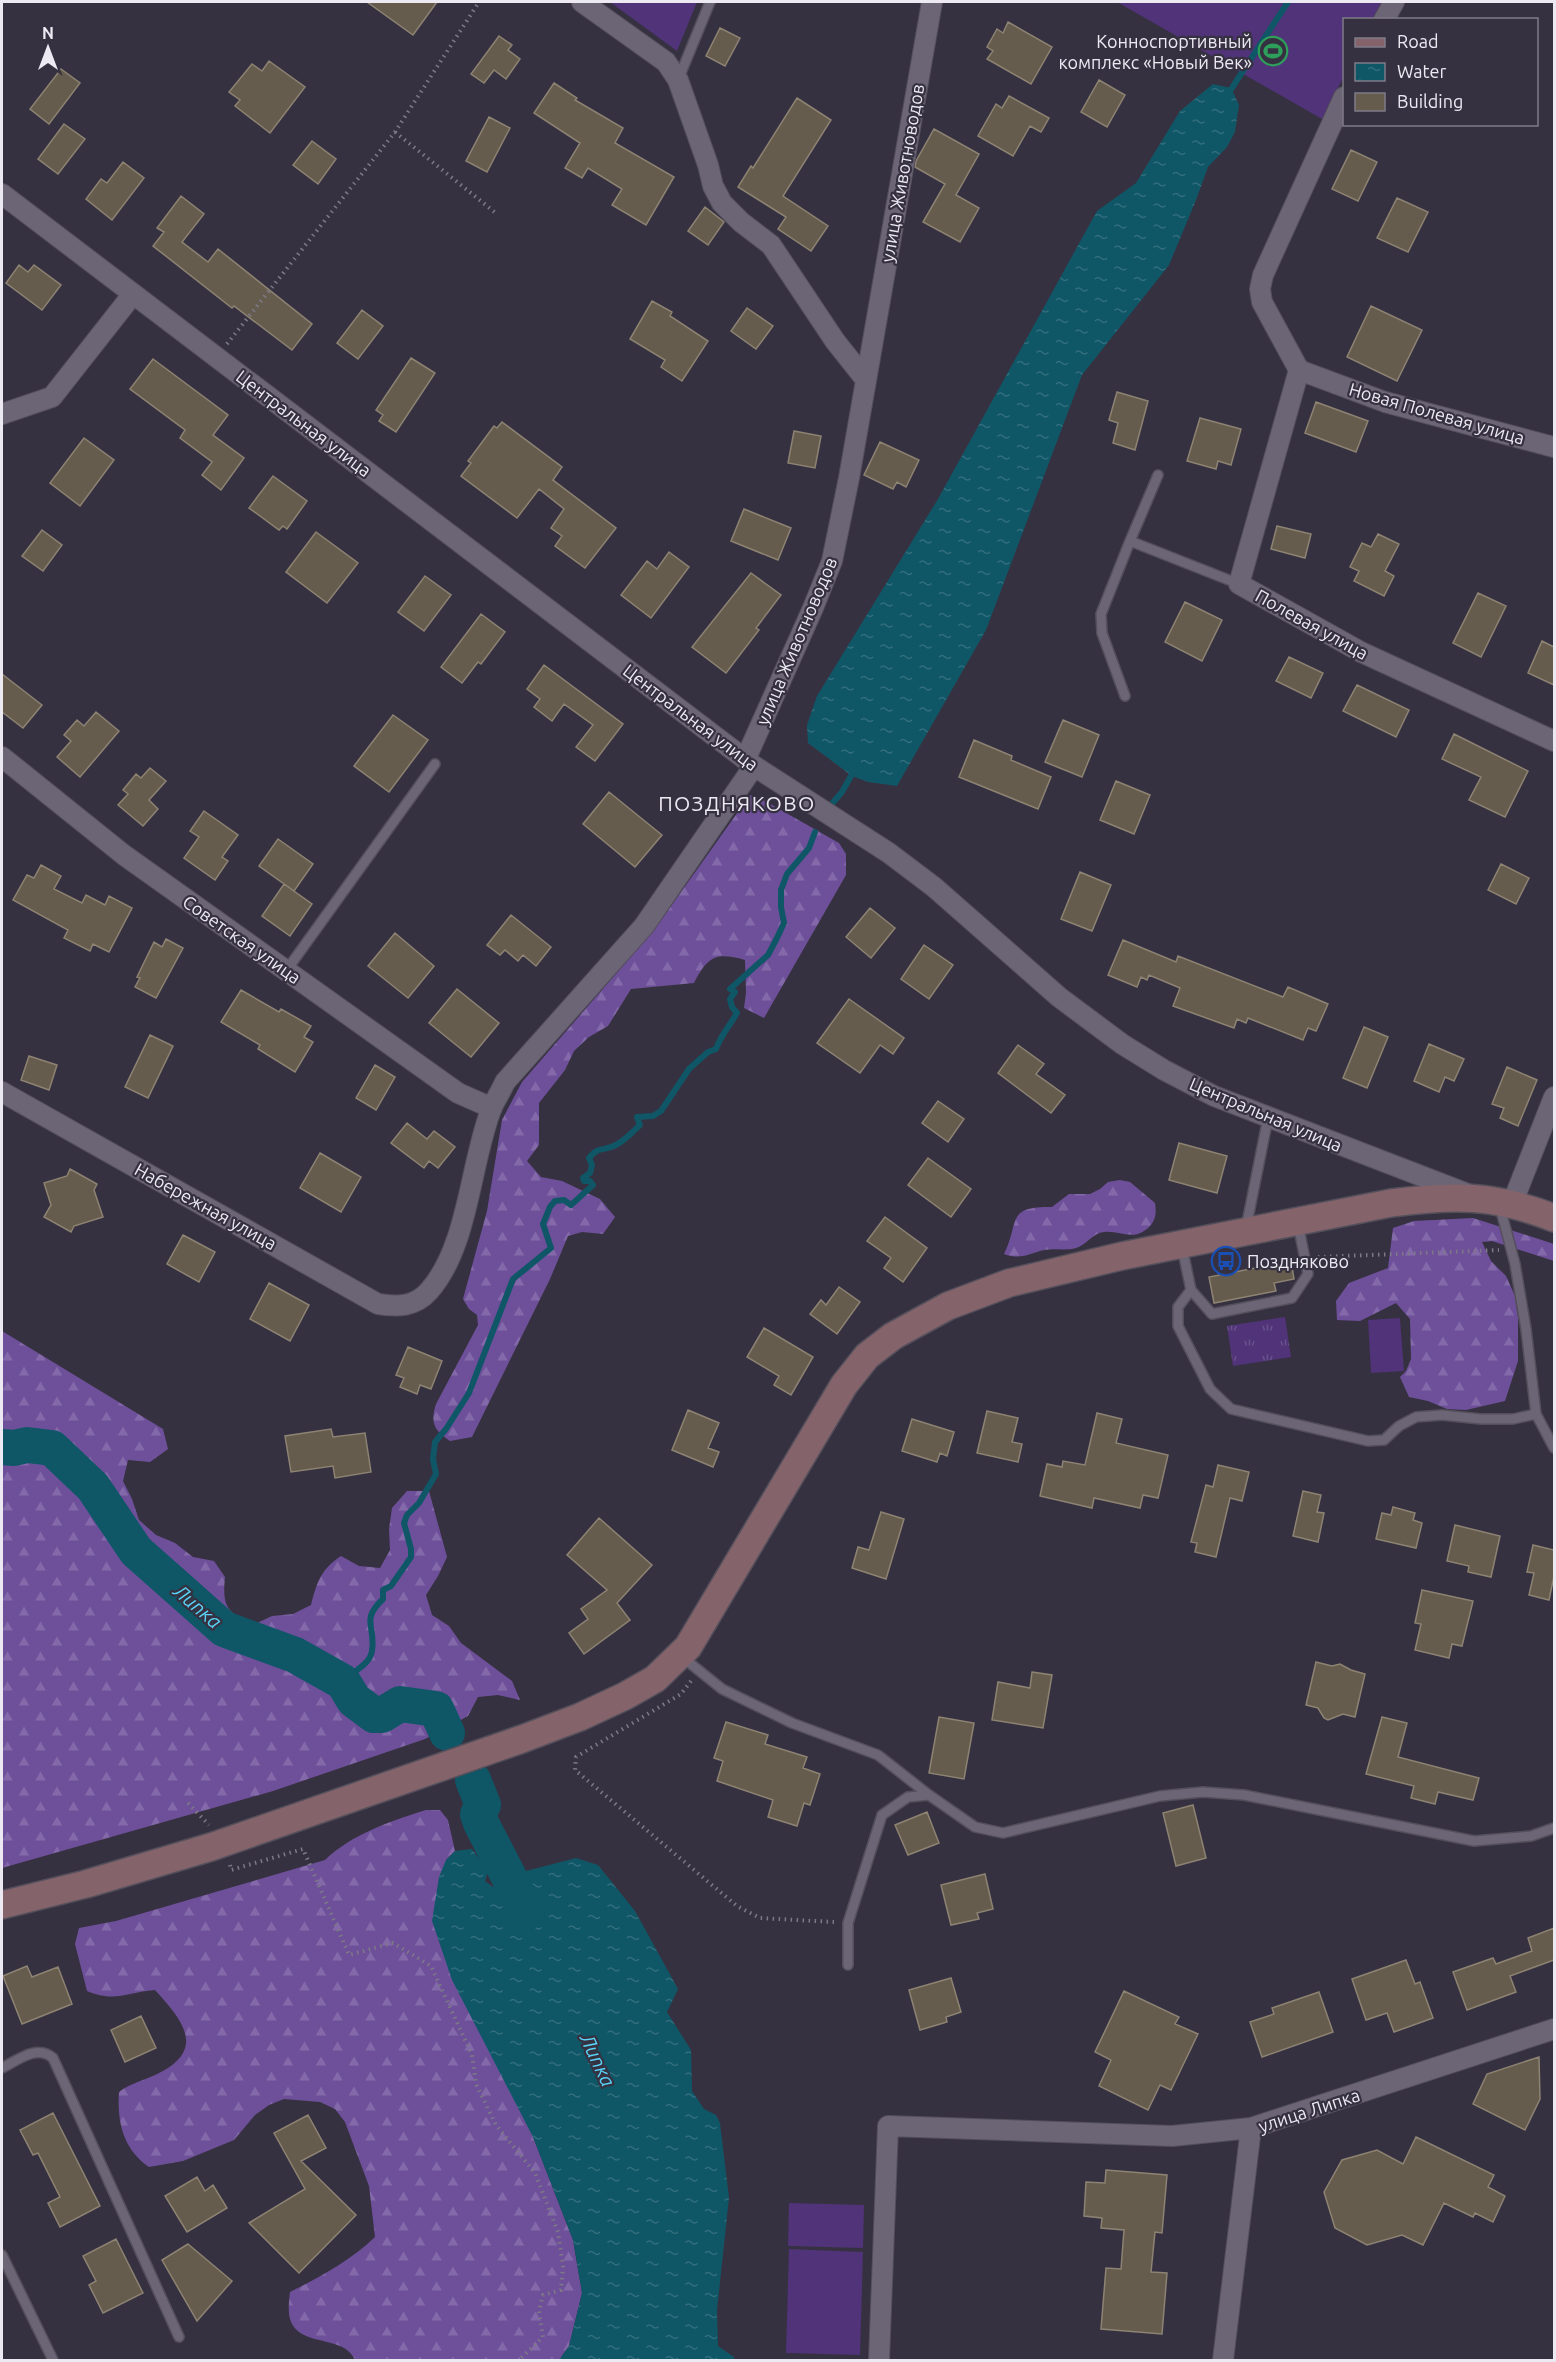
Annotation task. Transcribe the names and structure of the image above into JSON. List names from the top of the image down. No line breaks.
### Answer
{"streets":{"street":["улица Животноводов","Новая Полевая улица","Центральная улица","Полевая улица","Советская улица","Набережная улица","улица Липка"]},"crossings":[["улица Животноводов","Центральная улица"],["улица Животноводов","Советская улица"],["улица Животноводов","Набережная улица"],["Новая Полевая улица","Полевая улица"]],"districts":["ПОЗДНЯКОВО"],"water":["Липка"],"places":{"sports":["Конноспортивный комплекс «Новый Век»"],"bus stop":["Поздняково"]},"legend":["Road","Water","Building"],"north":"top"}
